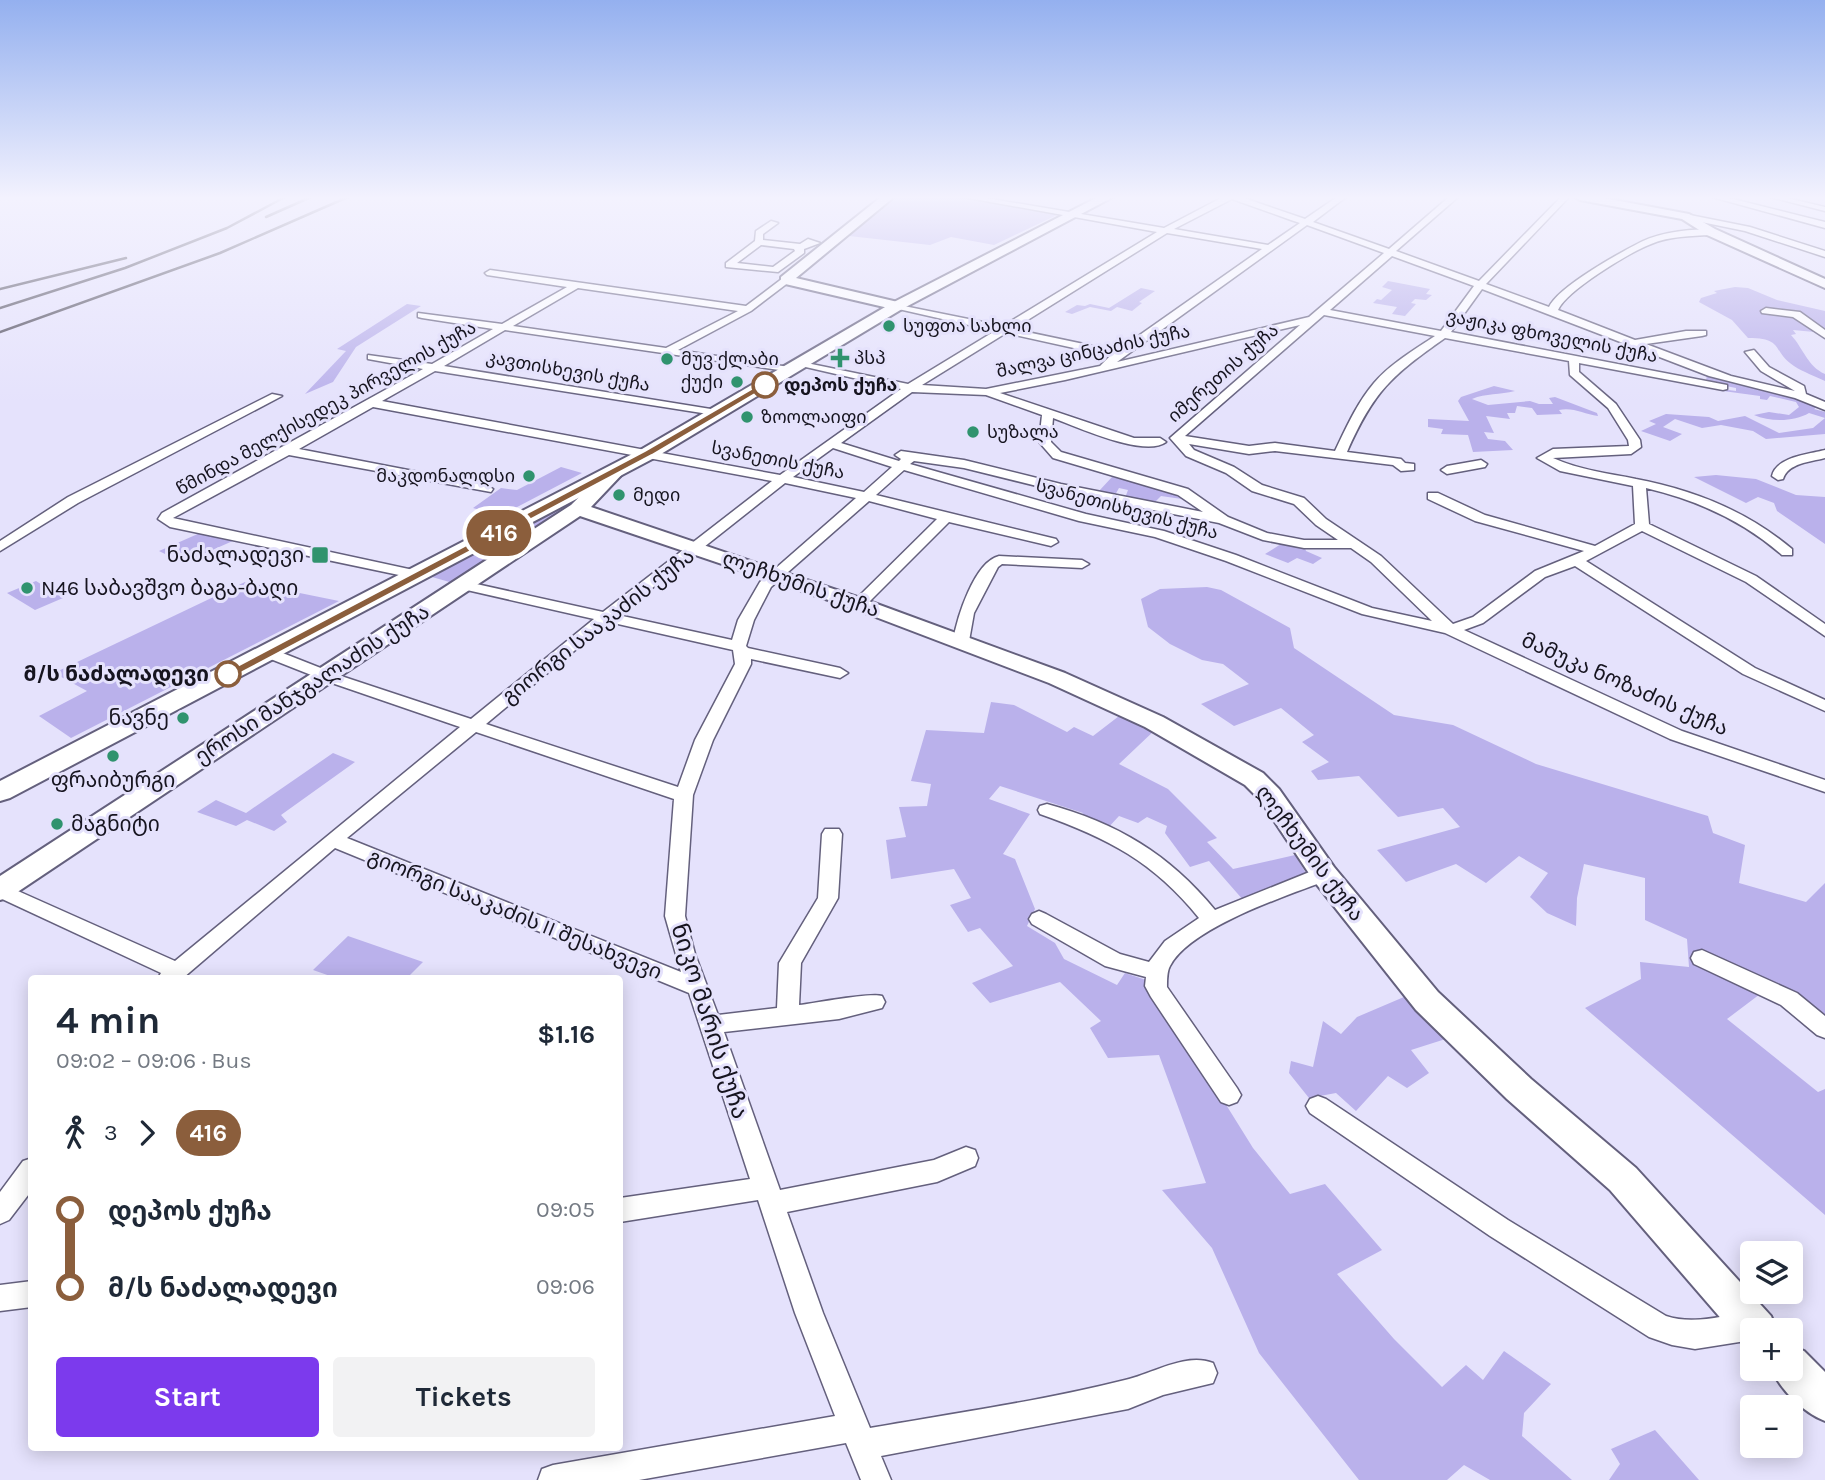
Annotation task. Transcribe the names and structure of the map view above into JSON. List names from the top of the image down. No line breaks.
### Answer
{"streets":{"street":["ვაჟიკა ფხოველის ქუჩა","შალვა ცინცაძის ქუჩა","კავთისხევის ქუჩა","იმერეთის ქუჩა","წმინდა მელქისედეკ პირველის ქუჩა","სვანეთის ქუჩა","სვანეთისხევის ქუჩა","ლეჩხუმის ქუჩა","გიორგი სააკაძის ქუჩა","ეროსი მანჯგალაძის ქუჩა","მამუკა ნოზაძის ქუჩა","გიორგი სააკაძის II შესახვევი","ნიკო მარის ქუჩა"]},"crossings":[["ვაჟიკა ფხოველის ქუჩა","იმერეთის ქუჩა"],["შალვა ცინცაძის ქუჩა","იმერეთის ქუჩა"],["შალვა ცინცაძის ქუჩა","გიორგი სააკაძის ქუჩა"],["კავთისხევის ქუჩა","წმინდა მელქისედეკ პირველის ქუჩა"],["წმინდა მელქისედეკ პირველის ქუჩა","სვანეთის ქუჩა"],["სვანეთის ქუჩა","გიორგი სააკაძის ქუჩა"],["სვანეთის ქუჩა","ნიკო მარის ქუჩა"],["სვანეთისხევის ქუჩა","გიორგი სააკაძის ქუჩა"],["სვანეთისხევის ქუჩა","მამუკა ნოზაძის ქუჩა"],["სვანეთისხევის ქუჩა","ნიკო მარის ქუჩა"],["ლეჩხუმის ქუჩა","გიორგი სააკაძის ქუჩა"],["ლეჩხუმის ქუჩა","ეროსი მანჯგალაძის ქუჩა"],["ლეჩხუმის ქუჩა","ნიკო მარის ქუჩა"],["გიორგი სააკაძის ქუჩა","გიორგი სააკაძის II შესახვევი"],["გიორგი სააკაძის II შესახვევი","ნიკო მარის ქუჩა"]],"places":{"other":["სუფთა სახლი","მუვ ქლაბი","ქუქი","დეპოს ქუჩა","ზოოლაიფი","სუზალა","მაკდონალდსი","მედი","N46 საბავშვო ბაგა-ბაღი","მ/ს ნაძალადევი","ნავნე","ფრაიბურგი","მაგნიტი"],"health":["პსპ"],"transit":["ნაძალადევი"]},"lines":["bus line 416"],"page":{"on_map":"416","heading":["4 min","09:02 – 09:06 · Bus","$1.16"],"legs":["3","416"],"list":[{"name":"დეპოს ქუჩა","value":"09:05"},{"name":"მ/ს ნაძალადევი","value":"09:06"}],"map_buttons":["+","−"],"buttons":["Start","Tickets"]}}
